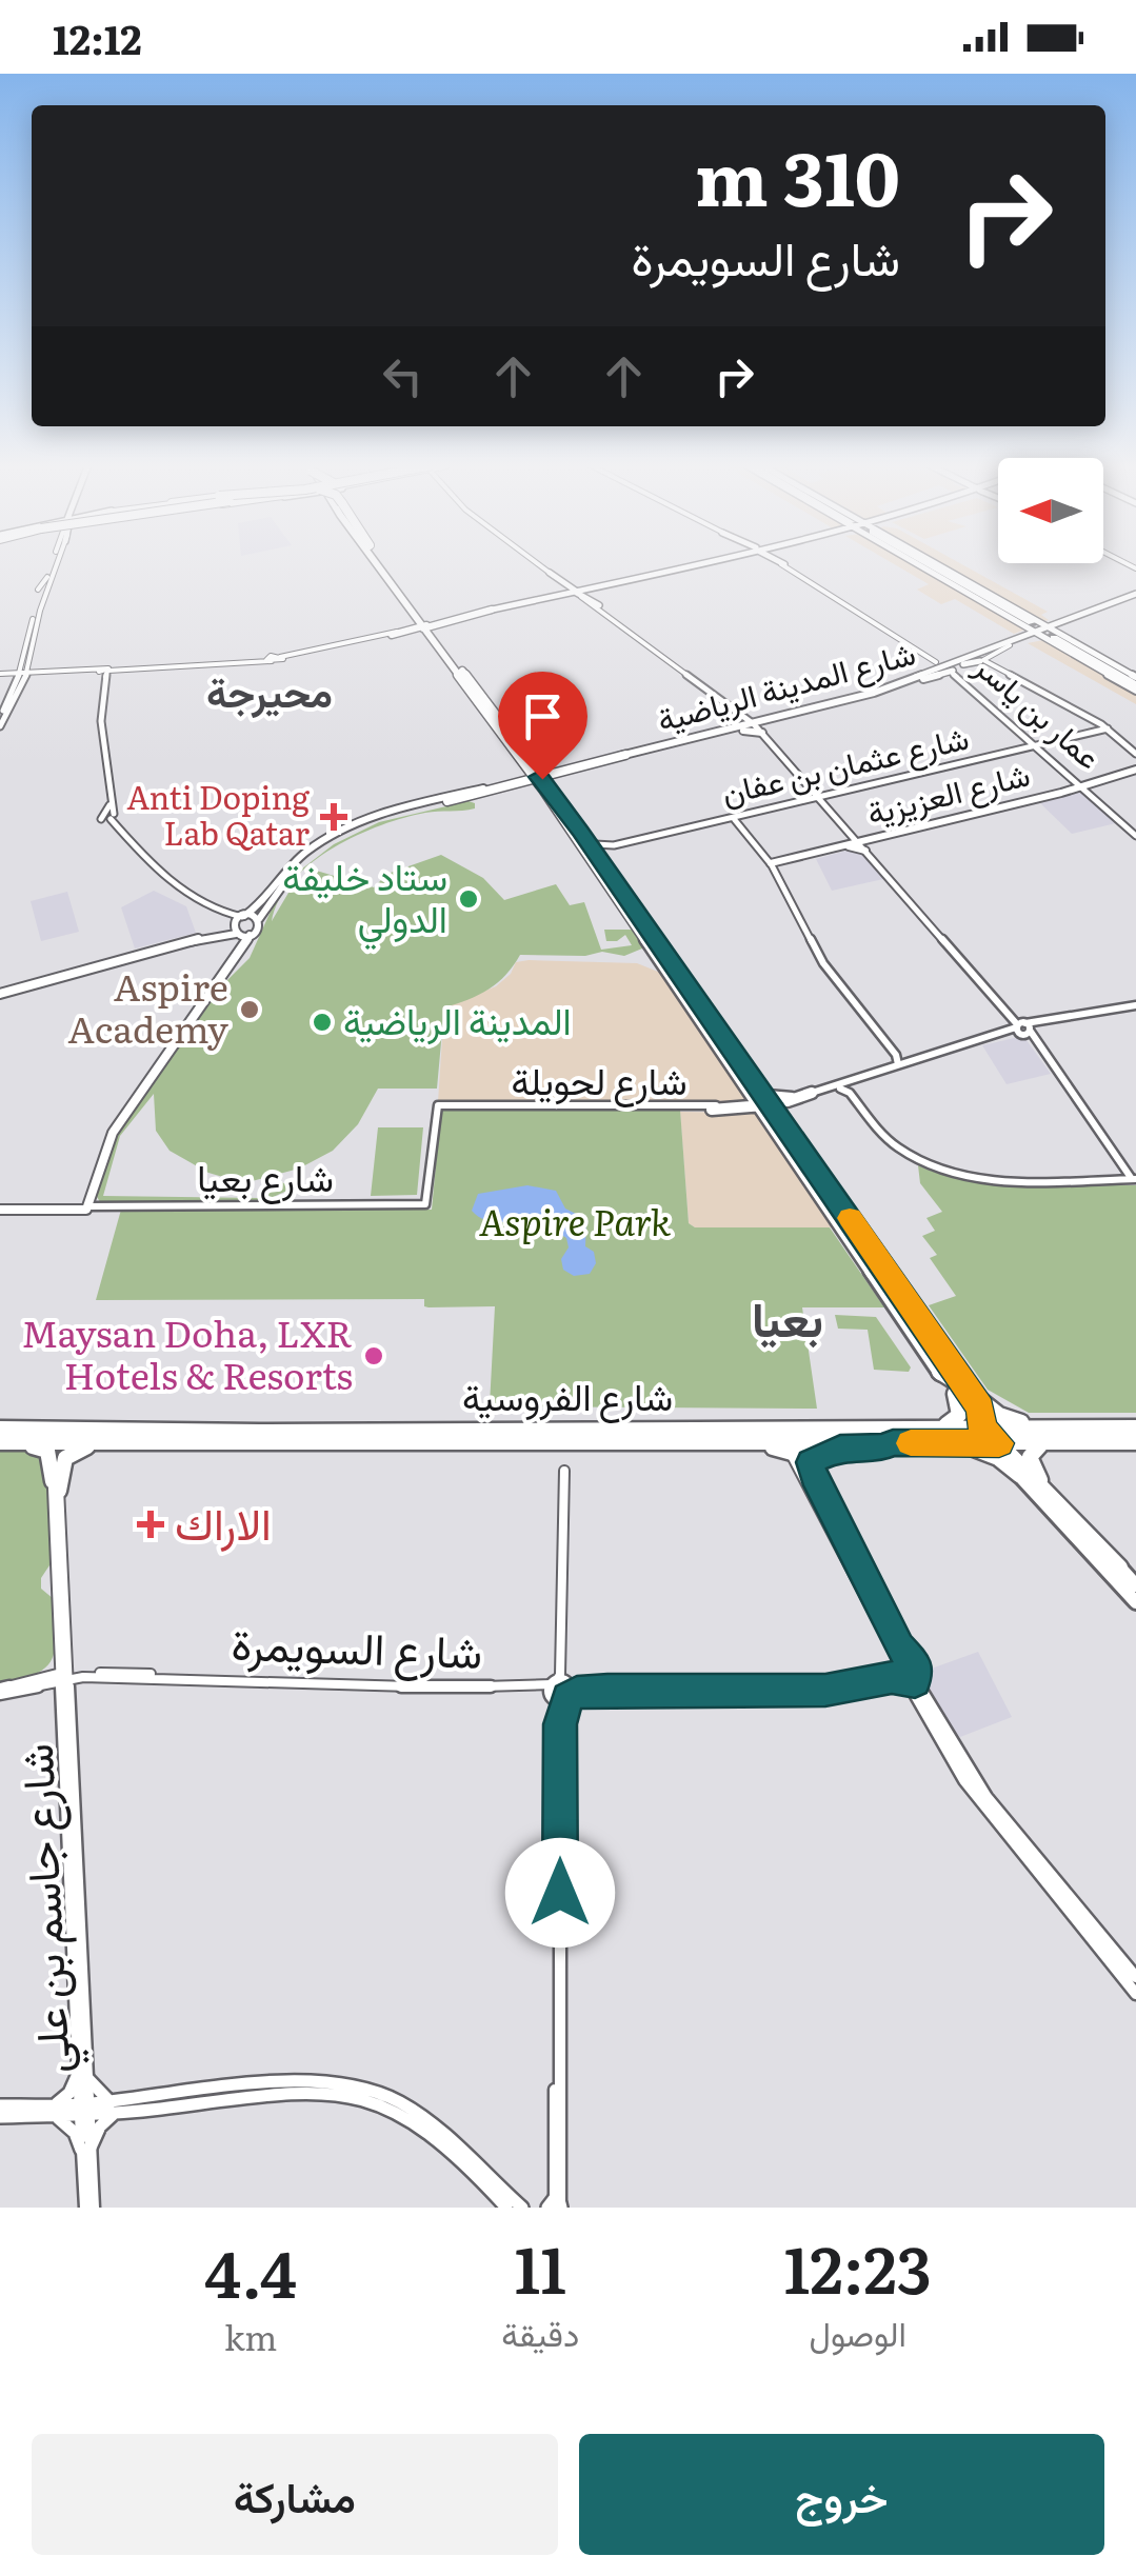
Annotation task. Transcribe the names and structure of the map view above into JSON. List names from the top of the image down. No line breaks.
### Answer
{"streets":{"highway":["شارع الفروسية"],"main road":["شارع المدينة الرياضية","شارع العزيزية","شارع بعيا"],"street":["عمار بن ياسر","شارع عثمان بن عفان","شارع لحويلة","شارع السويمرة","شارع جاسم بن علي"]},"crossings":[["شارع المدينة الرياضية","عمار بن ياسر"],["عمار بن ياسر","شارع عثمان بن عفان"],["عمار بن ياسر","شارع العزيزية"],["شارع لحويلة","شارع بعيا"],["شارع الفروسية","شارع جاسم بن علي"],["شارع السويمرة","شارع جاسم بن علي"]],"districts":["محيرجة","بعيا"],"parks":["Aspire Park"],"places":{"health":["Anti Doping Lab Qatar","الاراك"],"other":["ستاد خليفة الدولي","Aspire Academy","المدينة الرياضية","Maysan Doha, LXR Hotels & Resorts"]},"north":"left","page":{"status":"12:12","turn":["310 m","شارع السويمرة"],"eta":["12:23","الوصول","11","دقيقة","4.4","km"],"buttons":["خروج","مشاركة"]}}
